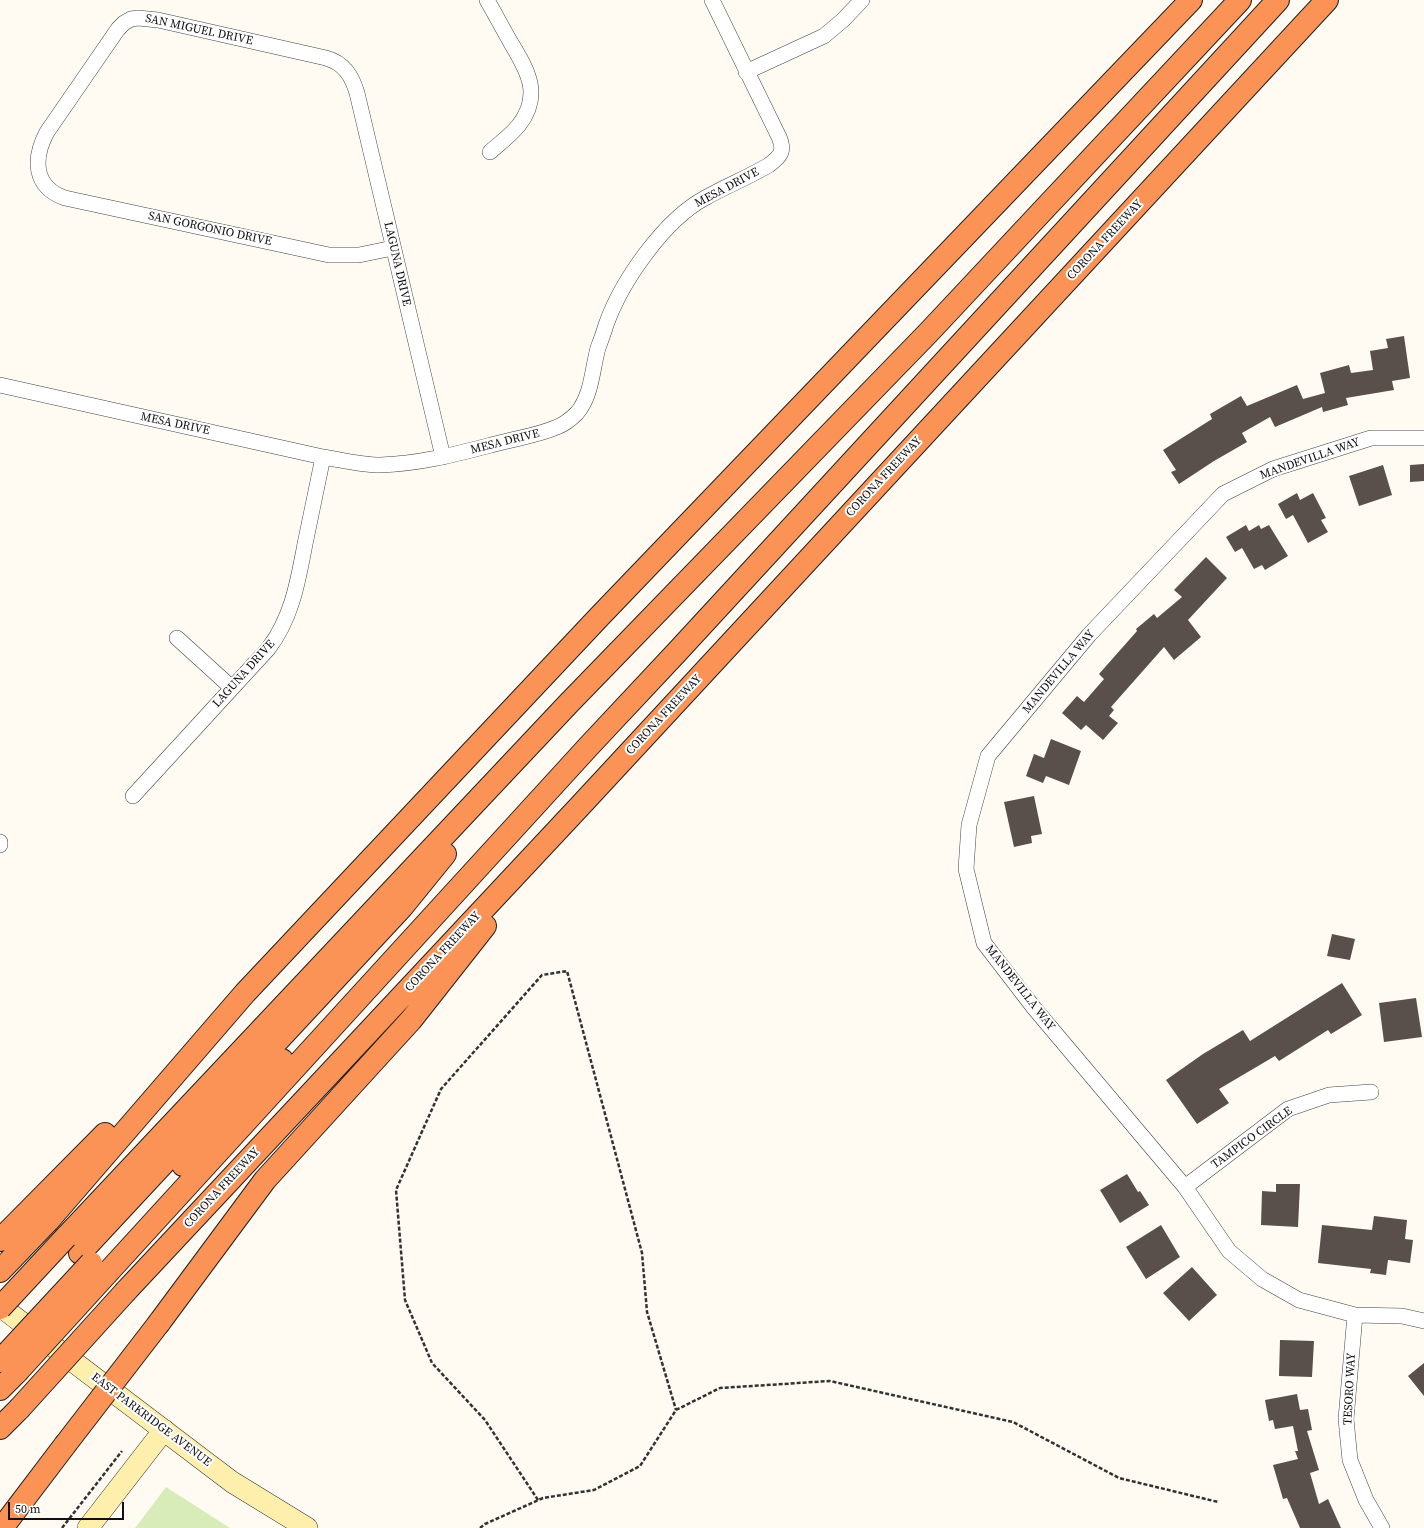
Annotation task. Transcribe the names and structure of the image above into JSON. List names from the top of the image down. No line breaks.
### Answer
{"streets":{"highway":["CORONA FREEWAY"],"main road":["EAST PARKRIDGE AVENUE"],"street":["SAN MIGUEL DRIVE","MESA DRIVE","SAN GORGONIO DRIVE","LAGUNA DRIVE","MANDEVILLA WAY","TAMPICO CIRCLE","TESORO WAY"]},"crossings":[["SAN MIGUEL DRIVE","SAN GORGONIO DRIVE"],["SAN MIGUEL DRIVE","LAGUNA DRIVE"],["MESA DRIVE","LAGUNA DRIVE"],["SAN GORGONIO DRIVE","LAGUNA DRIVE"],["MANDEVILLA WAY","TAMPICO CIRCLE"],["MANDEVILLA WAY","TESORO WAY"]],"scale_bar":"50 m"}
